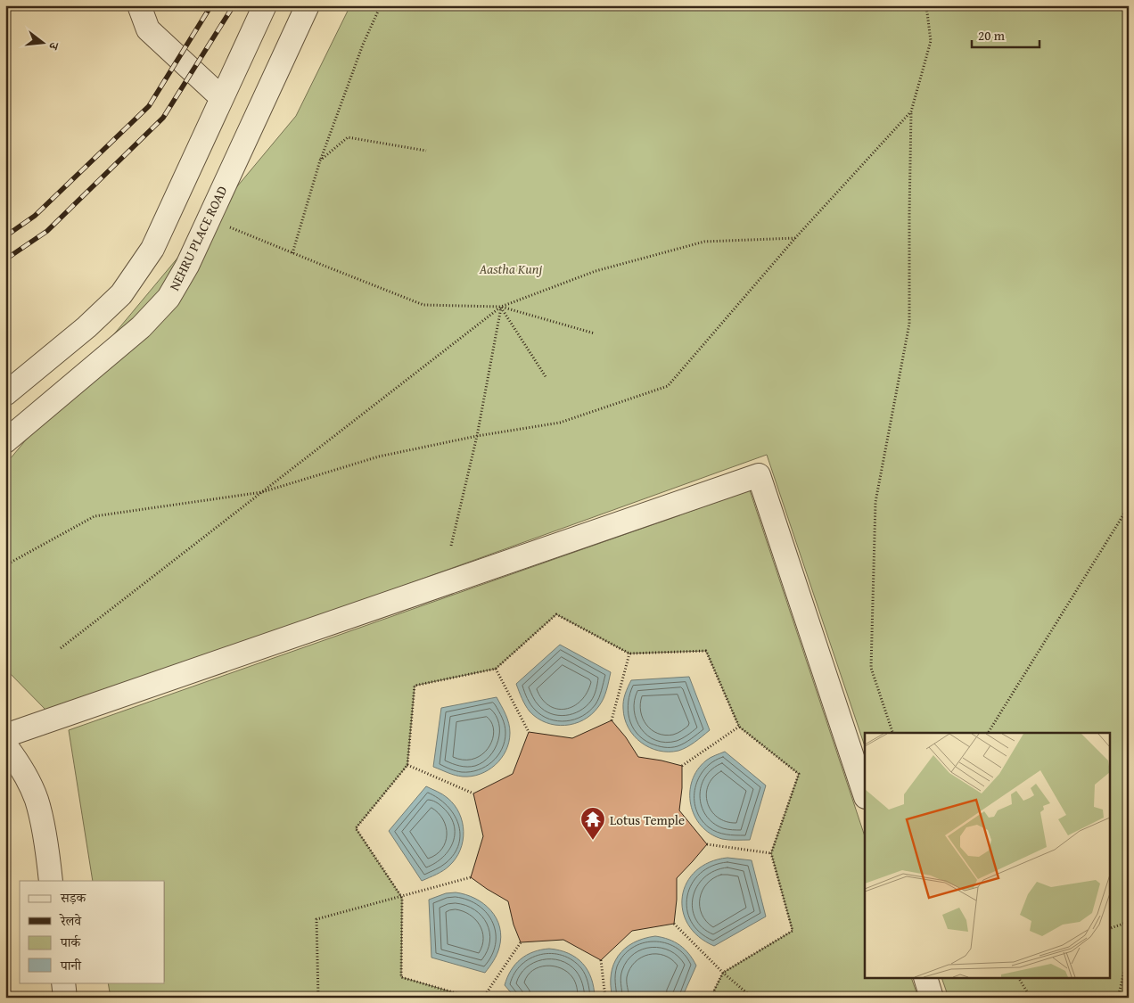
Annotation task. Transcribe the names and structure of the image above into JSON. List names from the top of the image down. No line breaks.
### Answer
{"streets":{"street":["NEHRU PLACE ROAD"]},"parks":["Aastha Kunj"],"places":{"temple":["Lotus Temple"]},"legend":["सड़क","रेलवे","पार्क","पानी"],"scale_bar":"20 m","north":"right"}
